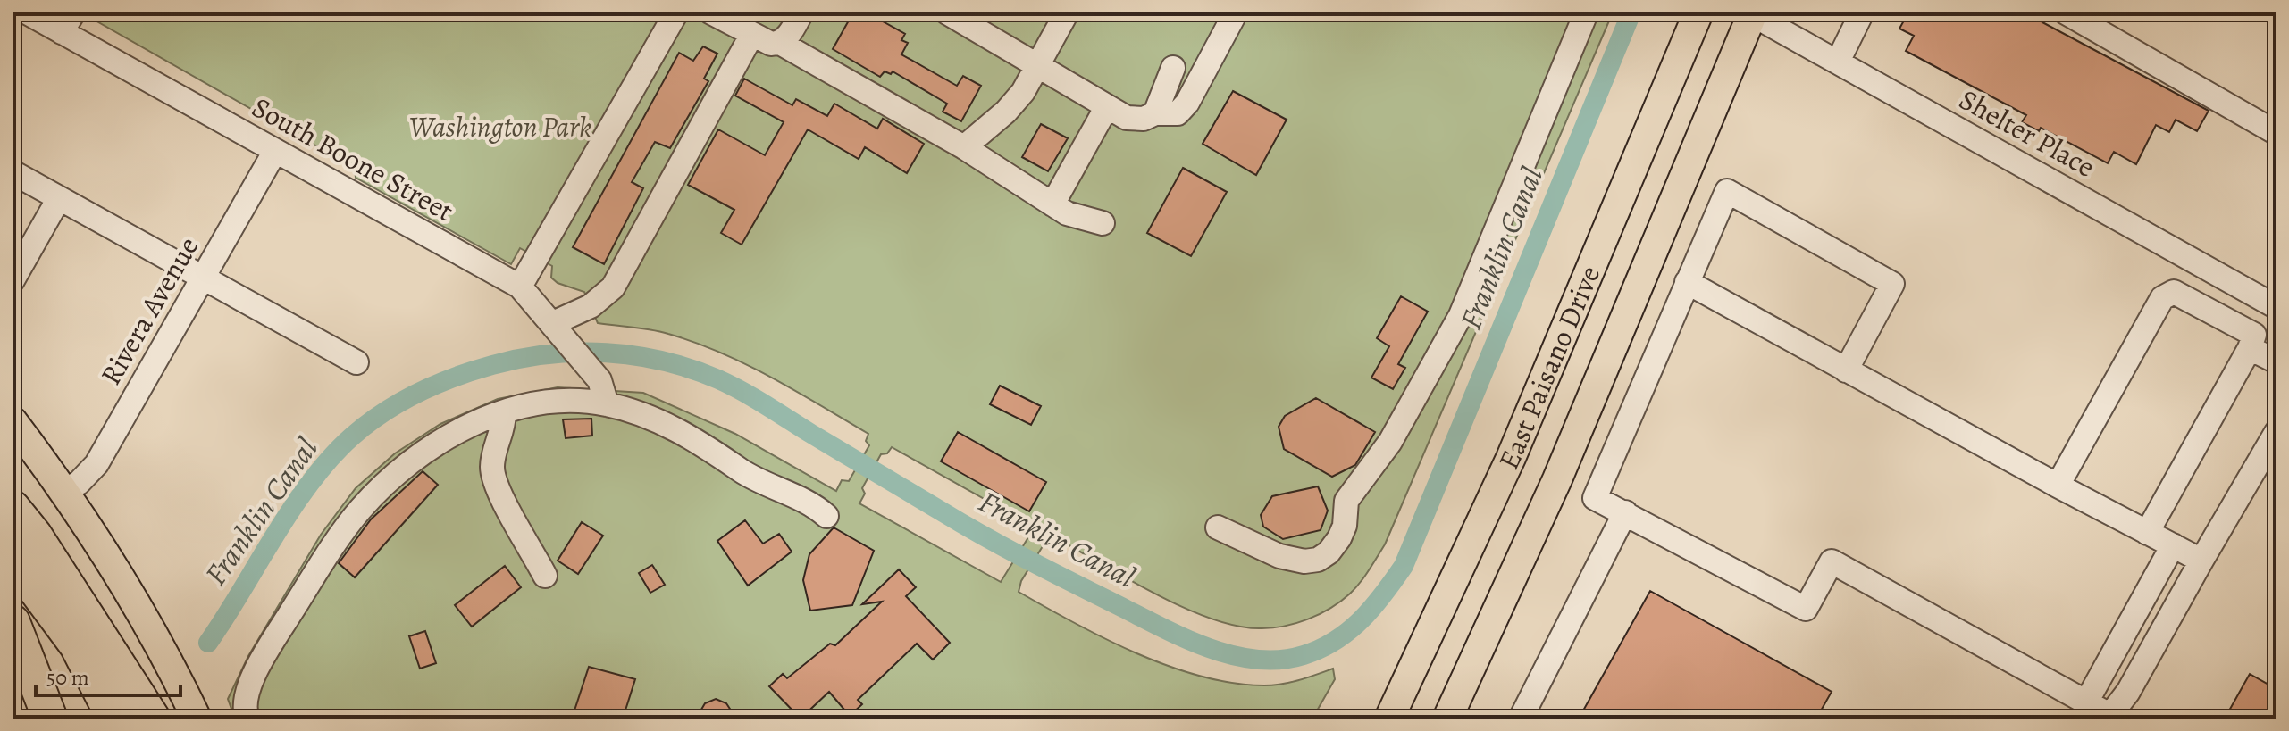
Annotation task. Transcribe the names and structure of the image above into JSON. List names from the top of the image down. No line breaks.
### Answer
{"streets":{"main road":["East Paisano Drive"],"street":["Shelter Place","South Boone Street","Rivera Avenue"]},"crossings":[["Shelter Place","East Paisano Drive"],["South Boone Street","Rivera Avenue"]],"water":["Franklin Canal"],"parks":["Washington Park"],"scale_bar":"50 m"}
